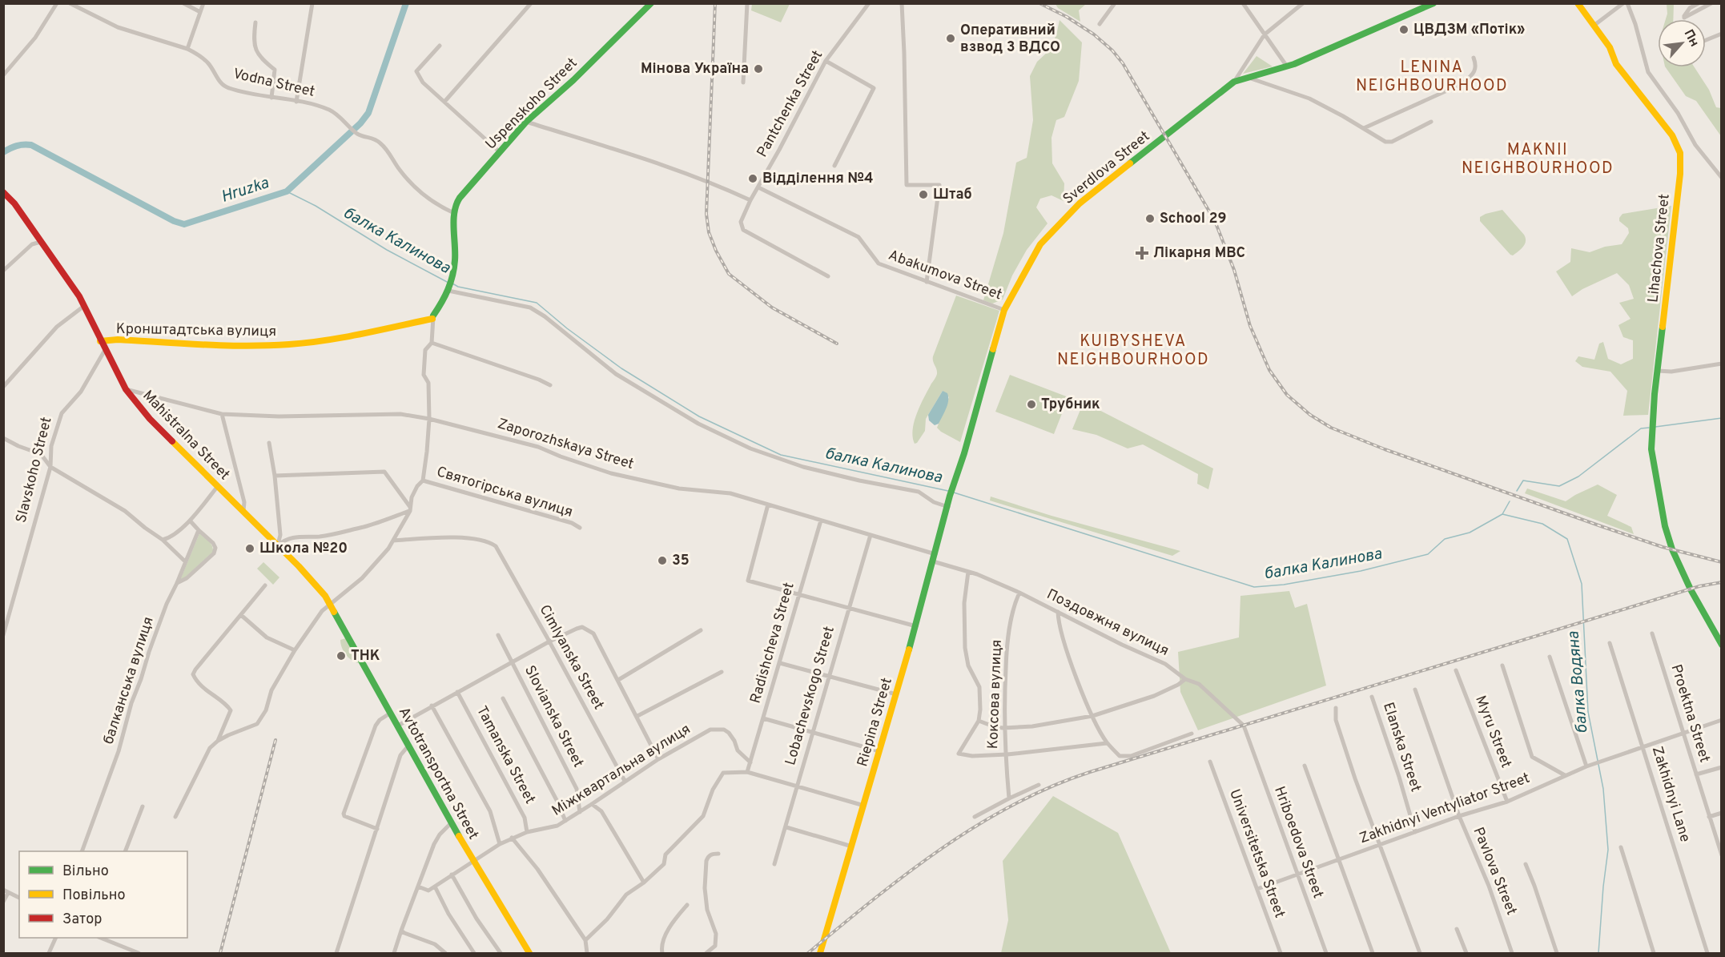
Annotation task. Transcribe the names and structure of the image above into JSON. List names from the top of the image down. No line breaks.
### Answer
{"streets":{"street":["Vodna Street","Uspenskoho Street","Pantchenka Street","Sverdlova Street","Lihachova Street","Abakumova Street","Кронштадтська вулиця","Mahistralna Street","Zaporozhskaya Street","Slavskoho Street","Святогірська вулиця","Поздовжня вулиця","Radishcheva Street","Cimlyanska Street","балканська вулиця","Коксова вулиця","Lobachevskogo Street","Proektna Street","Slovianska Street","Riepina Street","Myru Street","Elanska Street","Tamanska Street","Міжквартальна вулиця","Avtotransportna Street","Zakhidnyi Lane","Zakhidnyi Ventyliator Street","Hriboedova Street","Universitetska Street","Pavlova Street"]},"crossings":[["Vodna Street","Uspenskoho Street"],["Uspenskoho Street","Кронштадтська вулиця"],["Pantchenka Street","Abakumova Street"],["Sverdlova Street","Abakumova Street"],["Sverdlova Street","Riepina Street"],["Кронштадтська вулиця","Mahistralna Street"],["Mahistralna Street","Zaporozhskaya Street"],["Mahistralna Street","Slavskoho Street"],["Mahistralna Street","Avtotransportna Street"],["Zaporozhskaya Street","Radishcheva Street"],["Zaporozhskaya Street","Lobachevskogo Street"],["Zaporozhskaya Street","Riepina Street"],["Поздовжня вулиця","Коксова вулиця"],["Поздовжня вулиця","Riepina Street"],["Поздовжня вулиця","Hriboedova Street"],["Radishcheva Street","Міжквартальна вулиця"],["Cimlyanska Street","Міжквартальна вулиця"],["Proektna Street","Zakhidnyi Ventyliator Street"],["Slovianska Street","Міжквартальна вулиця"],["Myru Street","Zakhidnyi Ventyliator Street"],["Elanska Street","Zakhidnyi Ventyliator Street"],["Tamanska Street","Міжквартальна вулиця"],["Міжквартальна вулиця","Avtotransportna Street"],["Zakhidnyi Lane","Zakhidnyi Ventyliator Street"],["Zakhidnyi Ventyliator Street","Hriboedova Street"],["Zakhidnyi Ventyliator Street","Universitetska Street"],["Zakhidnyi Ventyliator Street","Pavlova Street"]],"districts":["LENINA NEIGHBOURHOOD","MAKNII NEIGHBOURHOOD","KUIBYSHEVA NEIGHBOURHOOD"],"water":["Hruzka","балка Калинова","балка Водяна"],"places":{"other":["ЦВДЗМ «Потік»","Оперативний взвод 3 ВДСО","Мінова Україна","Відділення №4","Штаб","School 29","Трубник","Школа №20","35","ТНК"],"health":["Лікарня МВС"]},"legend":["Вільно","Повільно","Затор"],"north":"top right"}
